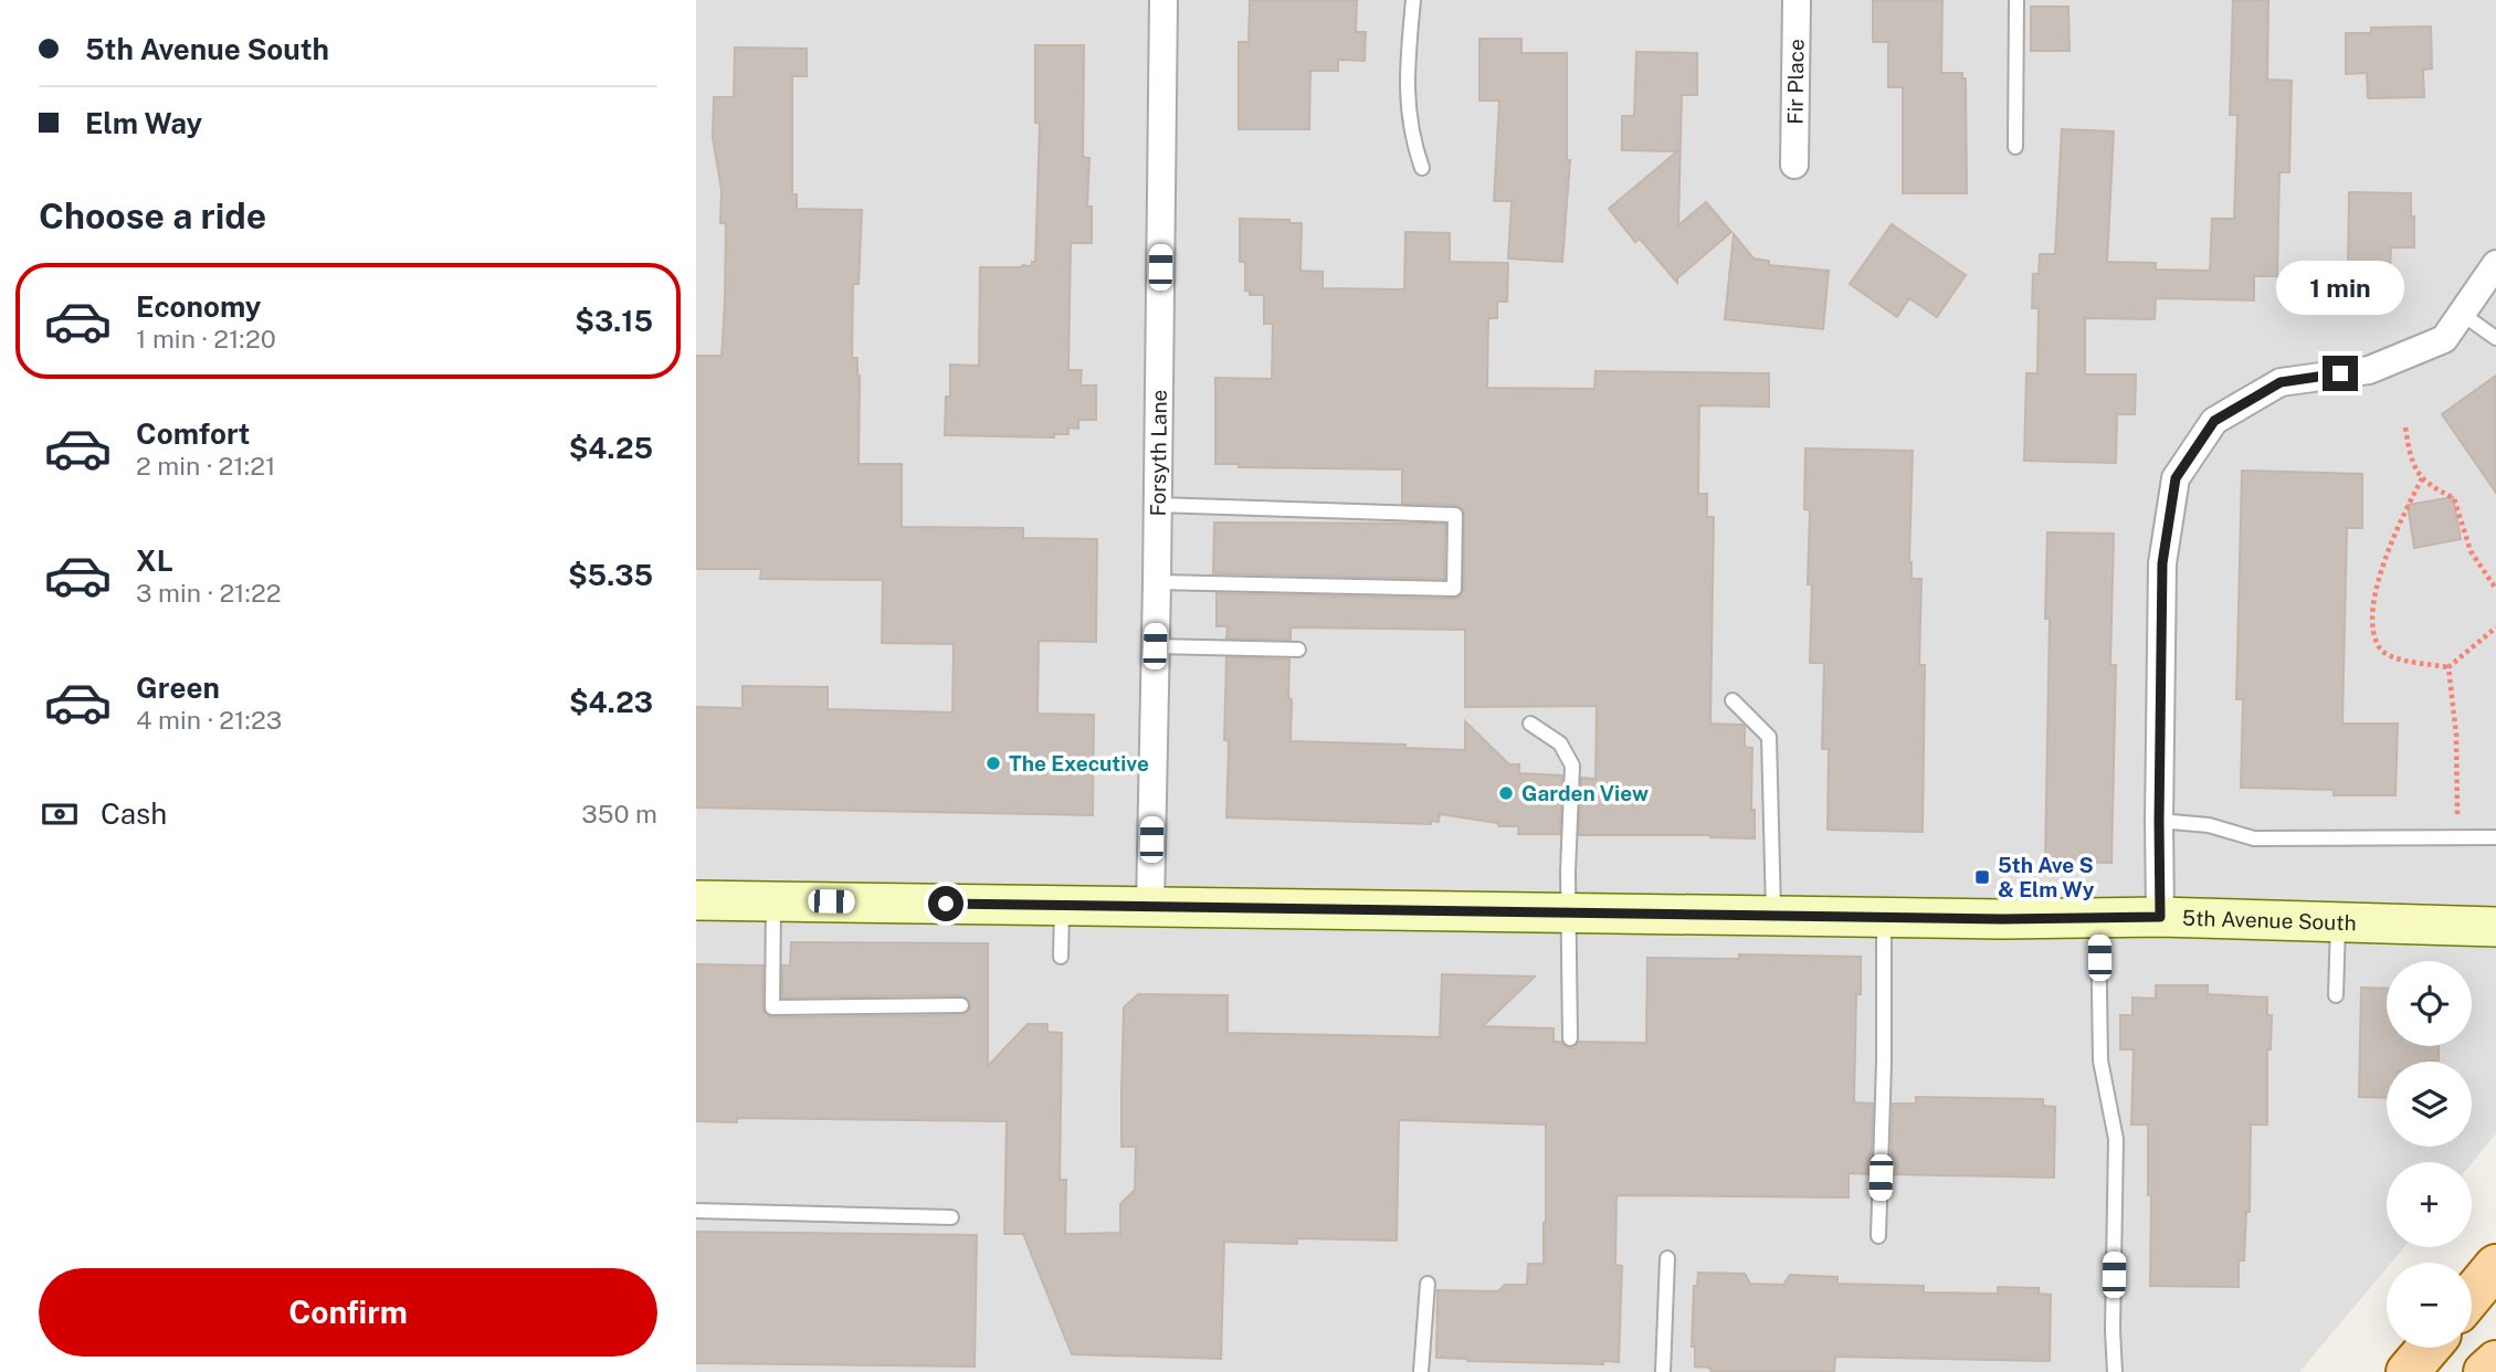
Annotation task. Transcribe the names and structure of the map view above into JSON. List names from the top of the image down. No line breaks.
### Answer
{"streets":{"main road":["5th Avenue South"],"street":["Fir Place","Forsyth Lane"]},"crossings":[["Forsyth Lane","5th Avenue South"]],"places":{"other":["The Executive","Garden View"],"transit":["5th Ave S & Elm Wy"]},"page":{"banner":["5th Avenue South","Elm Way"],"heading":"Choose a ride","bubble":"1 min","list":[{"name":"Economy","note":"1 min · 21:20","value":"$3.15"},{"name":"Comfort","note":"2 min · 21:21","value":"$4.25"},{"name":"XL","note":"3 min · 21:22","value":"$5.35"},{"name":"Green","note":"4 min · 21:23","value":"$4.23"}],"pay":["Cash","350 m"],"map_buttons":["+","−"],"buttons":"Confirm"}}
